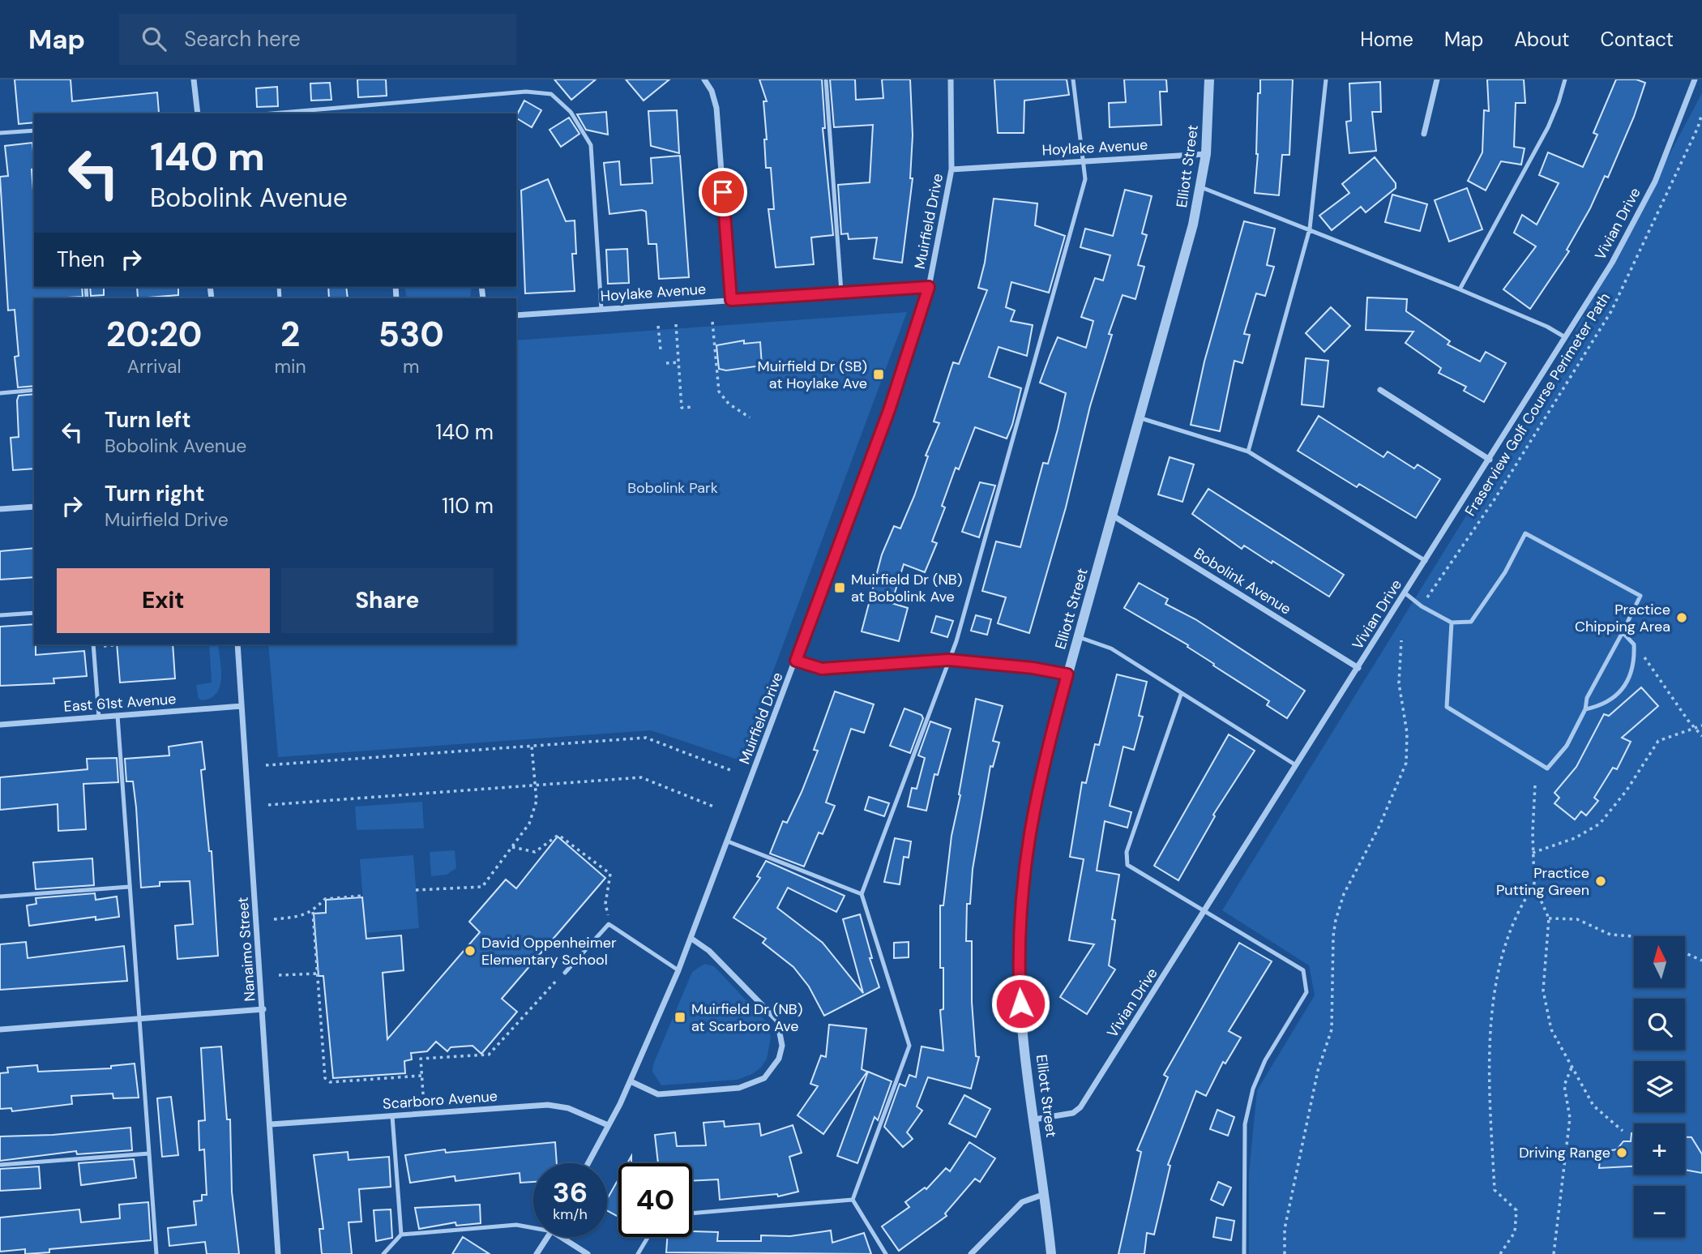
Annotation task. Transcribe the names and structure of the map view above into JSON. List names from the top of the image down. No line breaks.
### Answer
{"streets":{"street":["Hoylake Avenue","Elliott Street","Muirfield Drive","Vivian Drive","Bobolink Avenue","East 61st Avenue","Nanaimo Street","Scarboro Avenue"],"path":["Fraserview Golf Course Perimeter Path"]},"crossings":[["Hoylake Avenue","Elliott Street"],["Hoylake Avenue","Muirfield Drive"],["Elliott Street","Vivian Drive"],["Elliott Street","Bobolink Avenue"],["Muirfield Drive","Scarboro Avenue"],["Vivian Drive","Bobolink Avenue"],["East 61st Avenue","Nanaimo Street"],["Nanaimo Street","Scarboro Avenue"]],"parks":["Bobolink Park"],"places":{"transit":["Muirfield Dr (SB) at Hoylake Ave","Muirfield Dr (NB) at Bobolink Ave","Muirfield Dr (NB) at Scarboro Ave"],"other":["Practice Chipping Area","Practice Putting Green","David Oppenheimer Elementary School","Driving Range"]},"north":"top","page":{"header":"Map","search":"Search here","nav":["Home","Map","About","Contact"],"turn":["140 m","Bobolink Avenue"],"then":"Then","eta":["20:20","Arrival","2","min","530","m"],"list":[{"name":"Turn left","note":"Bobolink Avenue","value":"140 m"},{"name":"Turn right","note":"Muirfield Drive","value":"110 m"}],"buttons":["Exit","Share"],"map_buttons":["+","−"],"speed":"36 km/h","limit":"40"}}
